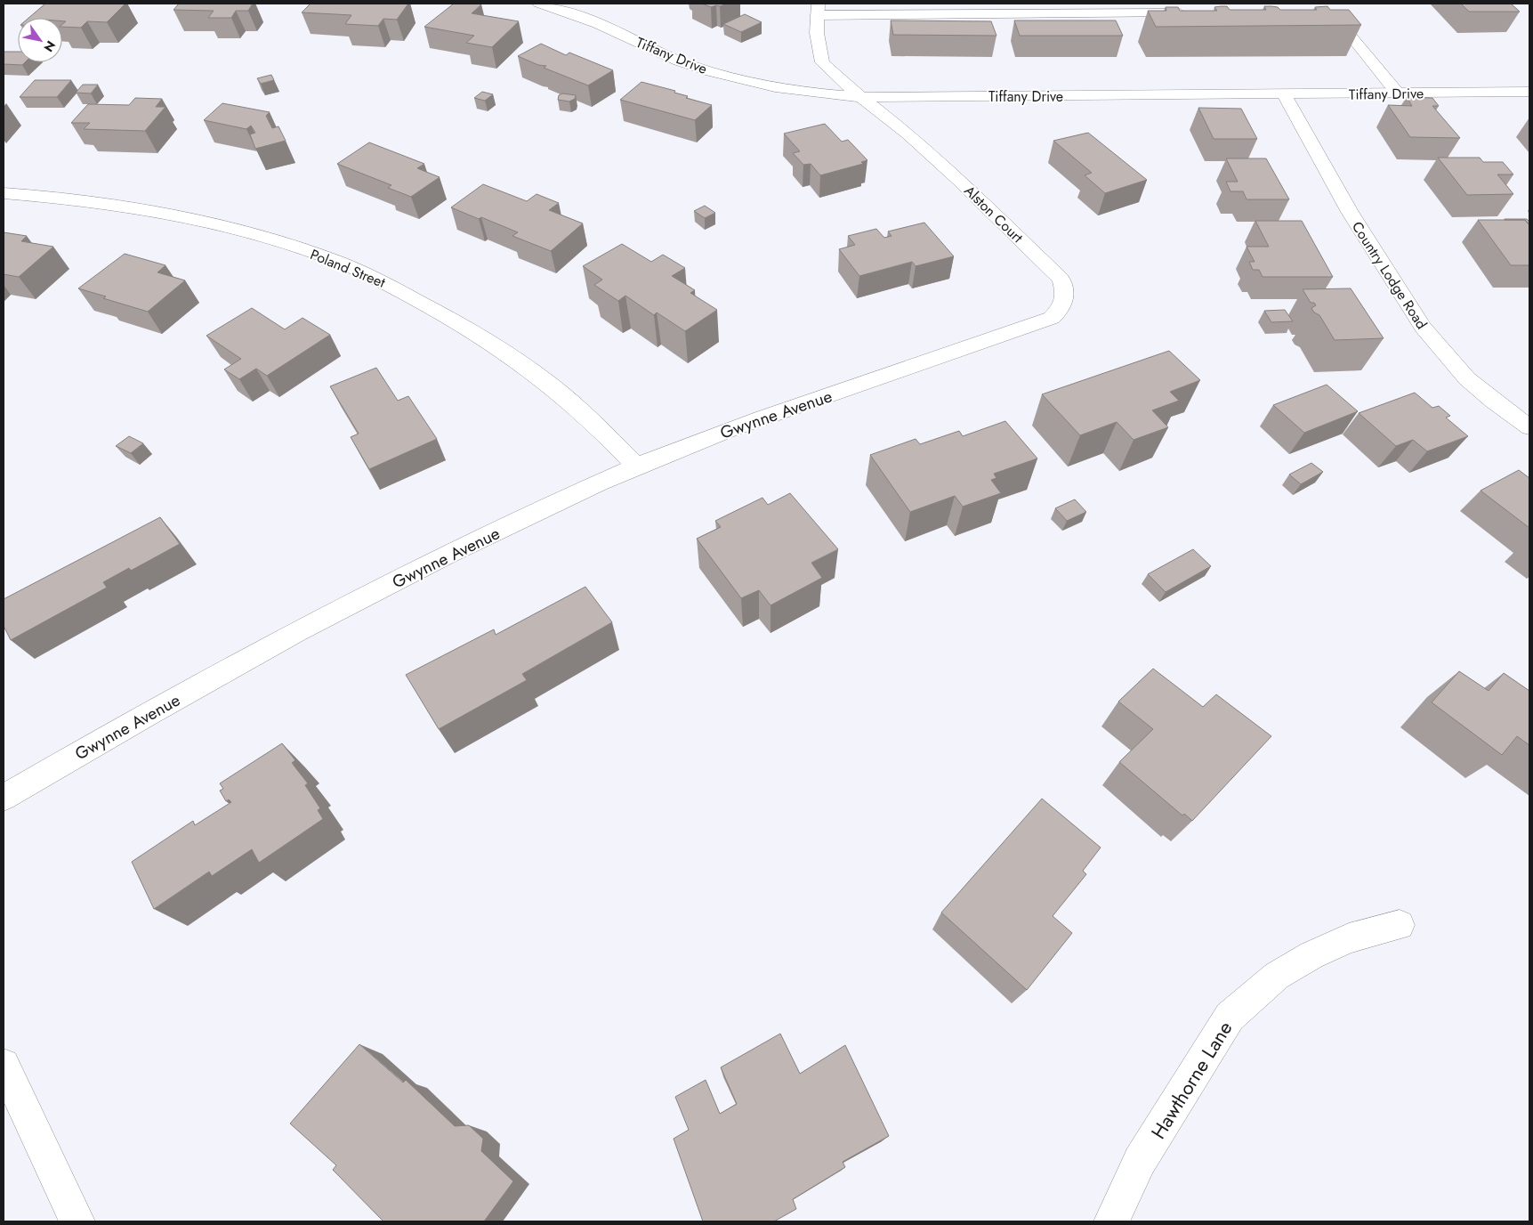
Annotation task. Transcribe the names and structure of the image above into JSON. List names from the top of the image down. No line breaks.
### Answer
{"streets":{"street":["Tiffany Drive","Alston Court","Poland Street","Country Lodge Road","Gwynne Avenue","Hawthorne Lane"]},"crossings":[["Tiffany Drive","Alston Court"],["Tiffany Drive","Country Lodge Road"],["Alston Court","Gwynne Avenue"],["Poland Street","Gwynne Avenue"]],"north":"bottom right"}
